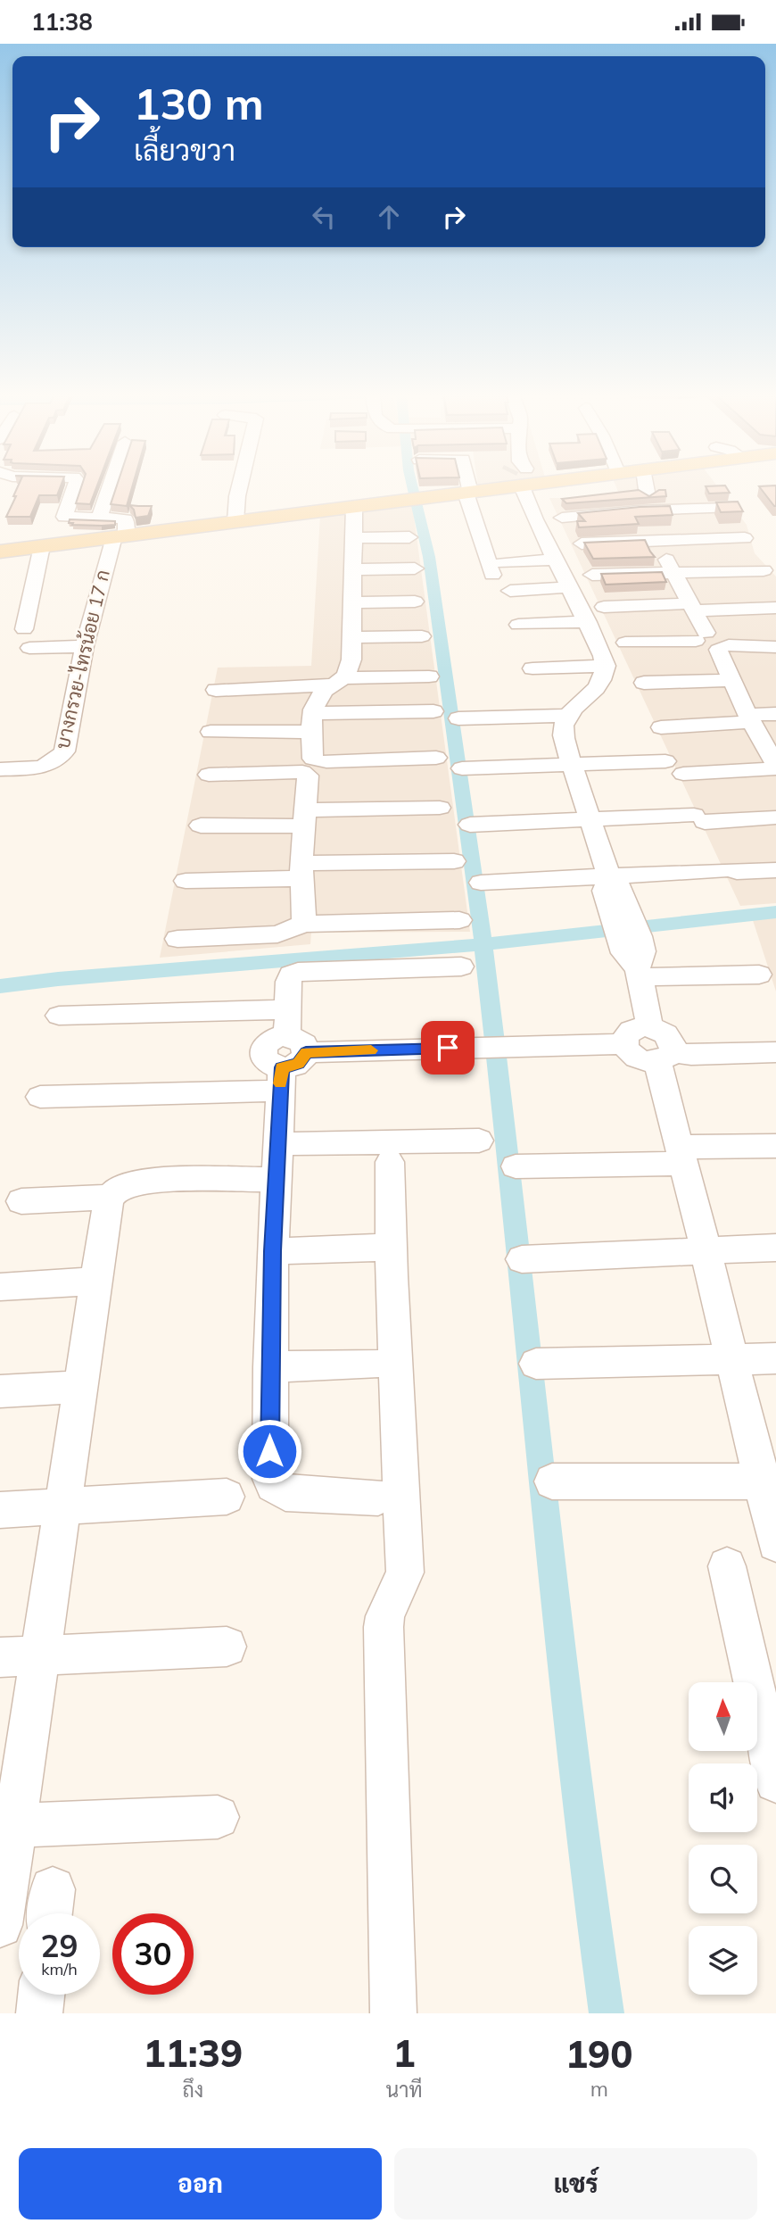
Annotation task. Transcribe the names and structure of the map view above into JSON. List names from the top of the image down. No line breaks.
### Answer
{"streets":{"street":["บางกรวย-ไทรน้อย 17 ก"]},"north":"top","page":{"status":"11:38","turn":["130 m","เลี้ยวขวา"],"speed":"29 km/h","limit":"30","eta":["11:39","ถึง","1","นาที","190","m"],"buttons":["ออก","แชร์"]}}
